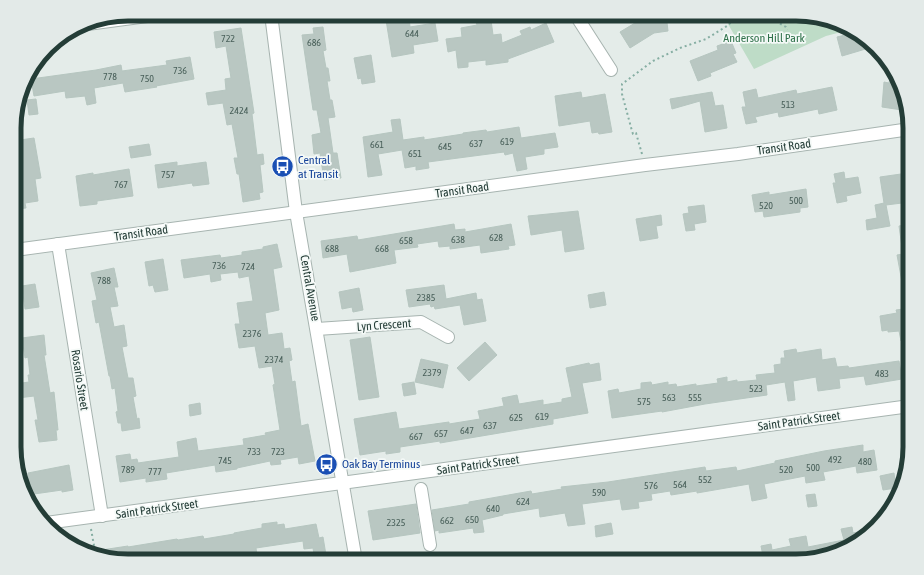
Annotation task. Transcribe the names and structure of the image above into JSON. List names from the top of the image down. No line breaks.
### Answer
{"streets":{"street":["Transit Road","Central Avenue","Lyn Crescent","Rosario Street","Saint Patrick Street"]},"crossings":[["Transit Road","Central Avenue"],["Transit Road","Rosario Street"],["Central Avenue","Lyn Crescent"],["Central Avenue","Saint Patrick Street"],["Rosario Street","Saint Patrick Street"]],"parks":["Anderson Hill Park"],"places":{"bus stop":["Central at Transit","Oak Bay Terminus"]},"house_numbers":["644","722","686","736","778","750","513","2424","619","637","661","645","651","757","767","500","520","628","638","658","688","668","736","724","788","2385","2376","2374","2379","483","523","563","555","575","619","625","637","647","657","667","733","723","492","745","480","500","789","520","777","552","564","576","590","624","640","650","662","2325"]}
